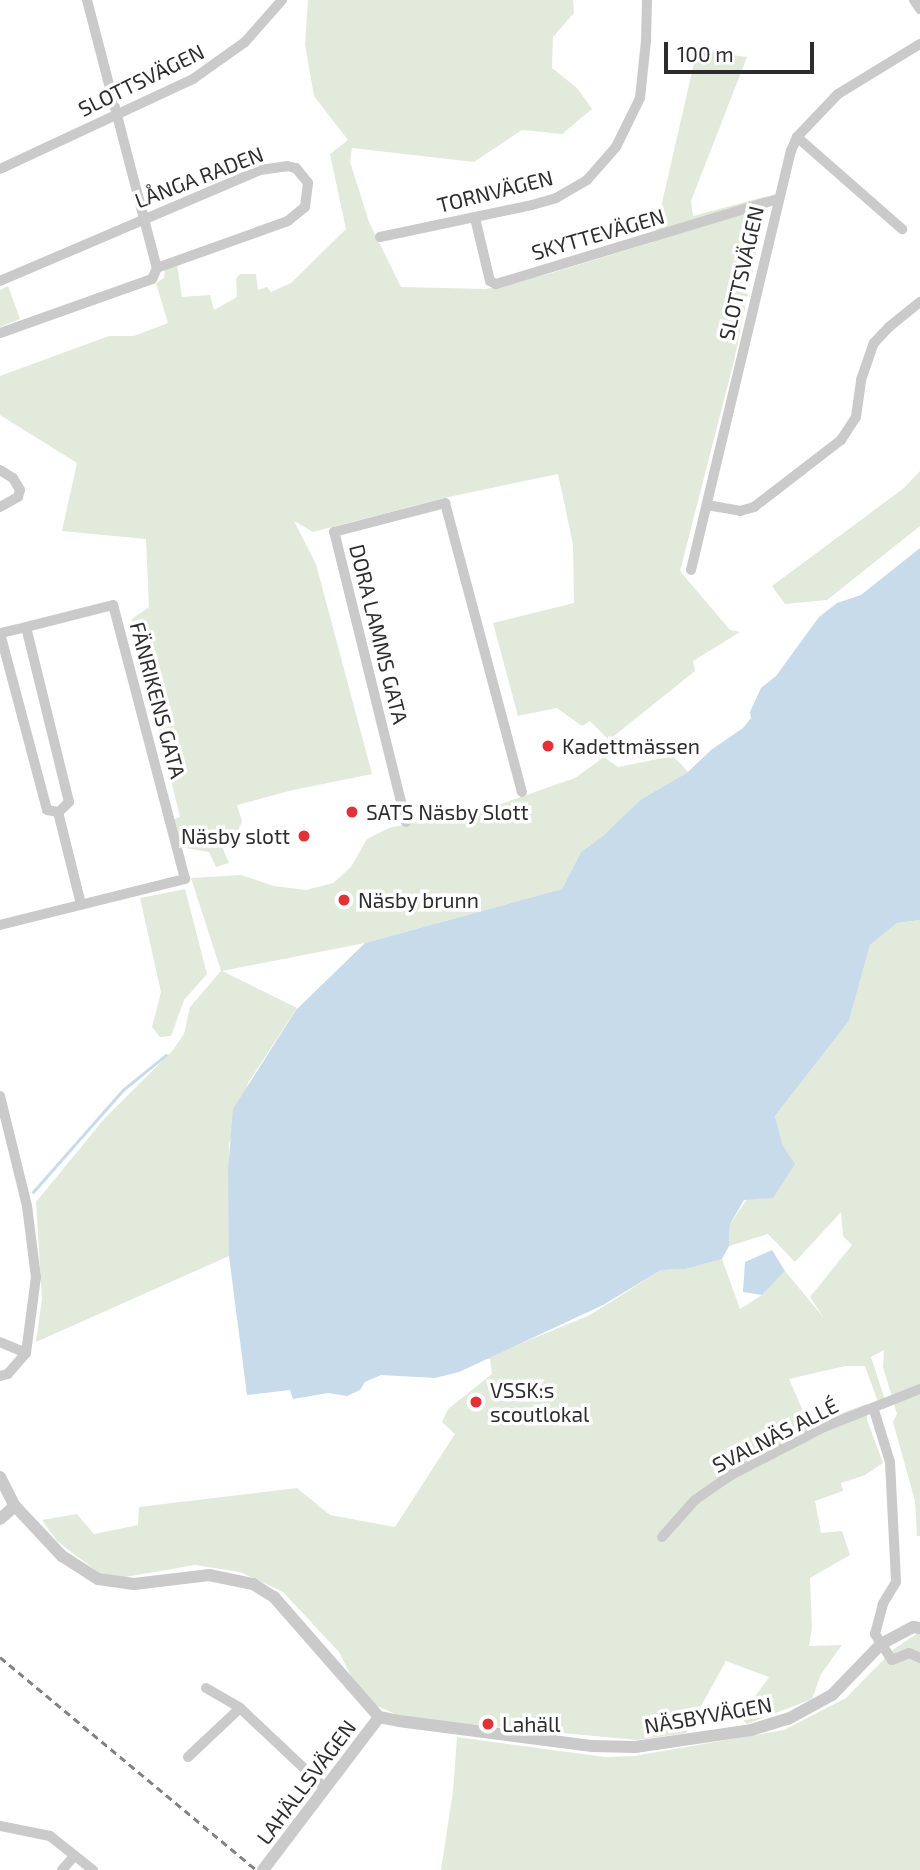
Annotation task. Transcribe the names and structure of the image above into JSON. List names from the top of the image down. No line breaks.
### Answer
{"streets":{"street":["SLOTTSVÄGEN","LÅNGA RADEN","TORNVÄGEN","SKYTTEVÄGEN","DORA LAMMS GATA","FÄNRIKENS GATA","SVALNÄS ALLÉ","NÄSBYVÄGEN","LAHÄLLSVÄGEN"]},"crossings":[["SLOTTSVÄGEN","SKYTTEVÄGEN"],["TORNVÄGEN","SKYTTEVÄGEN"],["NÄSBYVÄGEN","LAHÄLLSVÄGEN"]],"places":["Kadettmässen","SATS Näsby Slott","Näsby slott","Näsby brunn","VSSK:s scoutlokal","Lahäll"],"scale_bar":"100 m"}
